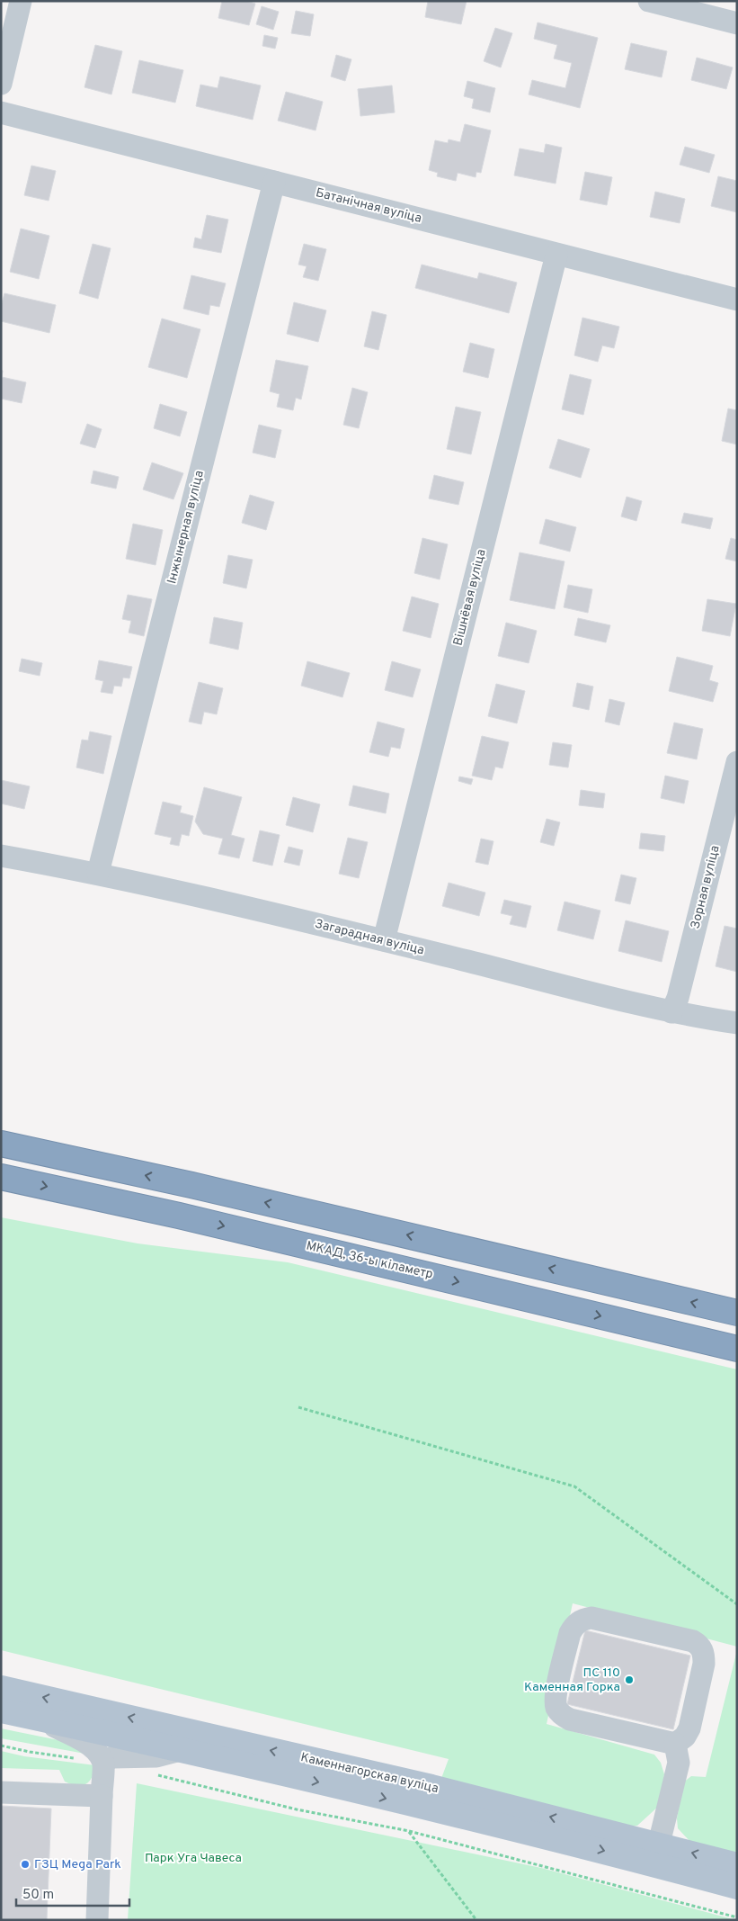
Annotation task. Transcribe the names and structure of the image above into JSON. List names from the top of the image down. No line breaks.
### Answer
{"streets":{"highway":["МКАД, 36-ы кіламетр"],"main road":["Каменнагорская вуліца"],"street":["Батанічная вуліца","Інжынерная вуліца","Вішнёвая вуліца","Зорная вуліца","Загарадная вуліца"]},"crossings":[["Батанічная вуліца","Інжынерная вуліца"],["Батанічная вуліца","Вішнёвая вуліца"],["Інжынерная вуліца","Загарадная вуліца"],["Вішнёвая вуліца","Загарадная вуліца"],["Зорная вуліца","Загарадная вуліца"]],"parks":["Парк Уга Чавеса"],"places":["ПС 110 Каменная Горка","ГЗЦ Mega Park"],"scale_bar":"50 m"}
